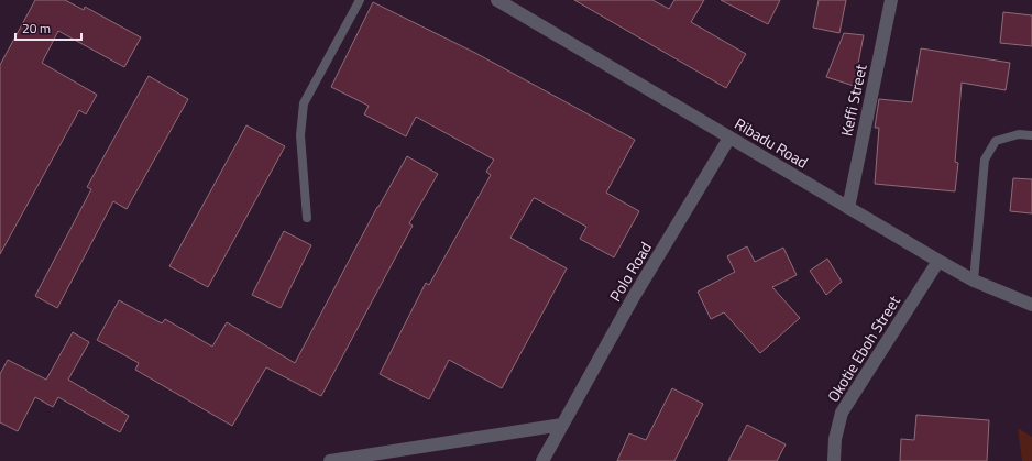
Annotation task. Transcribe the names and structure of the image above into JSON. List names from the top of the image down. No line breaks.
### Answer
{"streets":{"street":["Keffi Street","Ribadu Road","Polo Road","Okotie Eboh Street"]},"crossings":[["Keffi Street","Ribadu Road"],["Ribadu Road","Polo Road"],["Ribadu Road","Okotie Eboh Street"]],"scale_bar":"20 m"}
